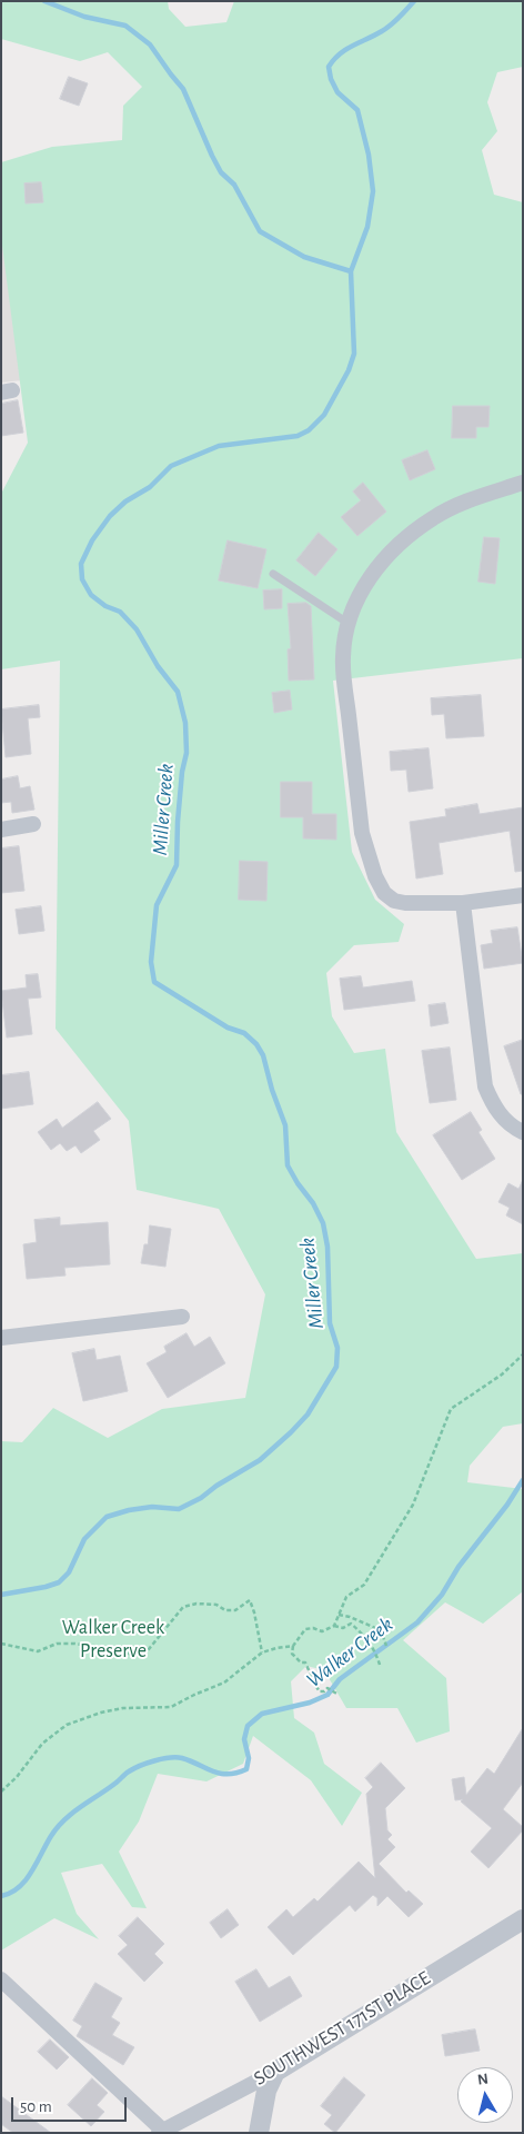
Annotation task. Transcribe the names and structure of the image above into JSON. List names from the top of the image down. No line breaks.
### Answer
{"streets":{"street":["SOUTHWEST 171ST PLACE"]},"water":["Miller Creek","Walker Creek"],"parks":["Walker Creek Preserve"],"scale_bar":"50 m","north":"top"}
